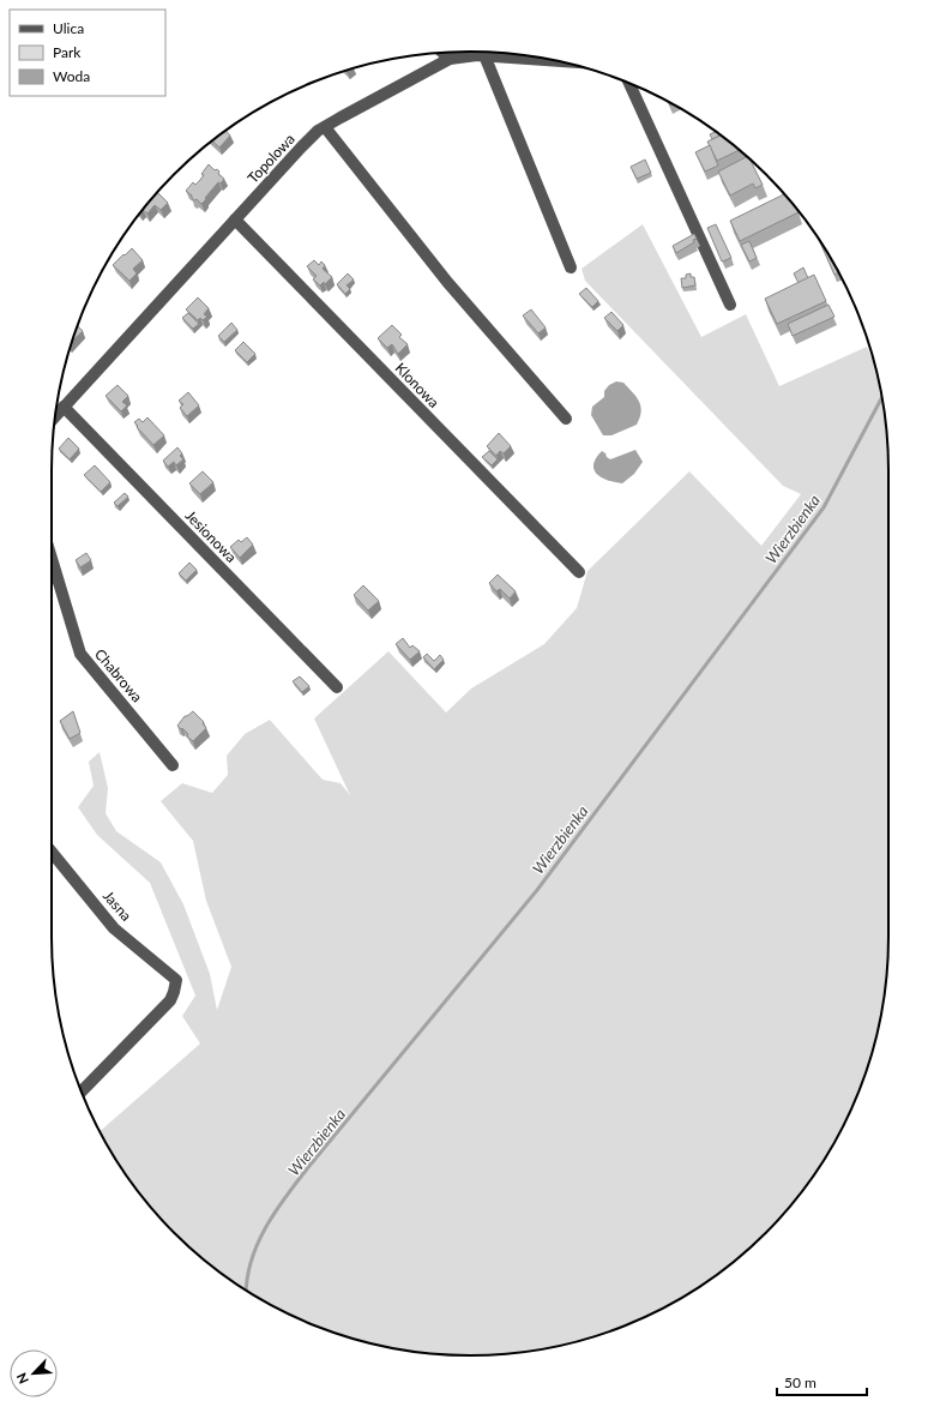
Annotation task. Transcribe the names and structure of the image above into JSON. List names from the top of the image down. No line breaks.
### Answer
{"streets":{"street":["Topolowa","Klonowa","Jesionowa","Chabrowa","Jasna"]},"crossings":[["Topolowa","Klonowa"],["Topolowa","Jesionowa"]],"water":["Wierzbienka"],"legend":["Ulica","Park","Woda"],"scale_bar":"50 m","north":"bottom left"}
